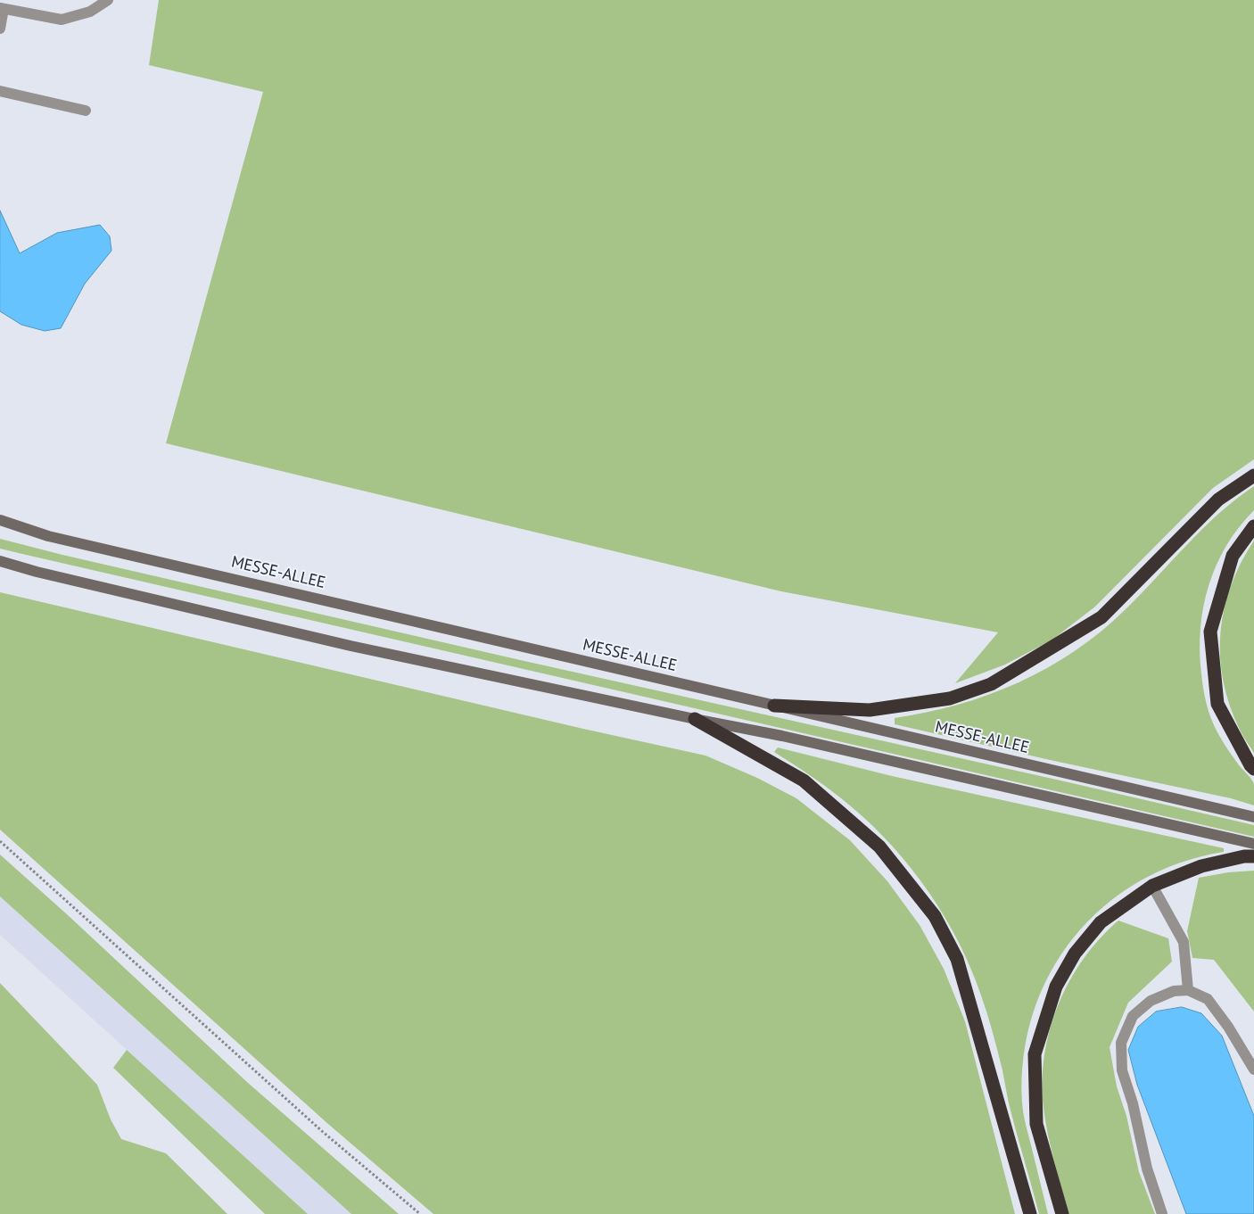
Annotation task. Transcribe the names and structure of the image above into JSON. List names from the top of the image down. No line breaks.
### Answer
{"streets":{"main road":["MESSE-ALLEE"]}}
